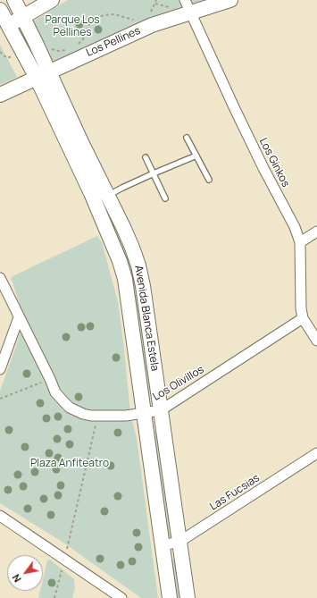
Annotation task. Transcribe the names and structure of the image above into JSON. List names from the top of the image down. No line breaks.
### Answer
{"streets":{"main road":["Los Pellines","Avenida Blanca Estela"],"street":["Los Ginkos","Los Olivillos","Las Fucsias"]},"crossings":[["Los Pellines","Los Ginkos"],["Los Pellines","Avenida Blanca Estela"],["Los Ginkos","Los Olivillos"],["Avenida Blanca Estela","Los Olivillos"],["Avenida Blanca Estela","Las Fucsias"]],"parks":["Parque Los Pellines","Plaza Anfiteatro"],"north":"bottom left"}
